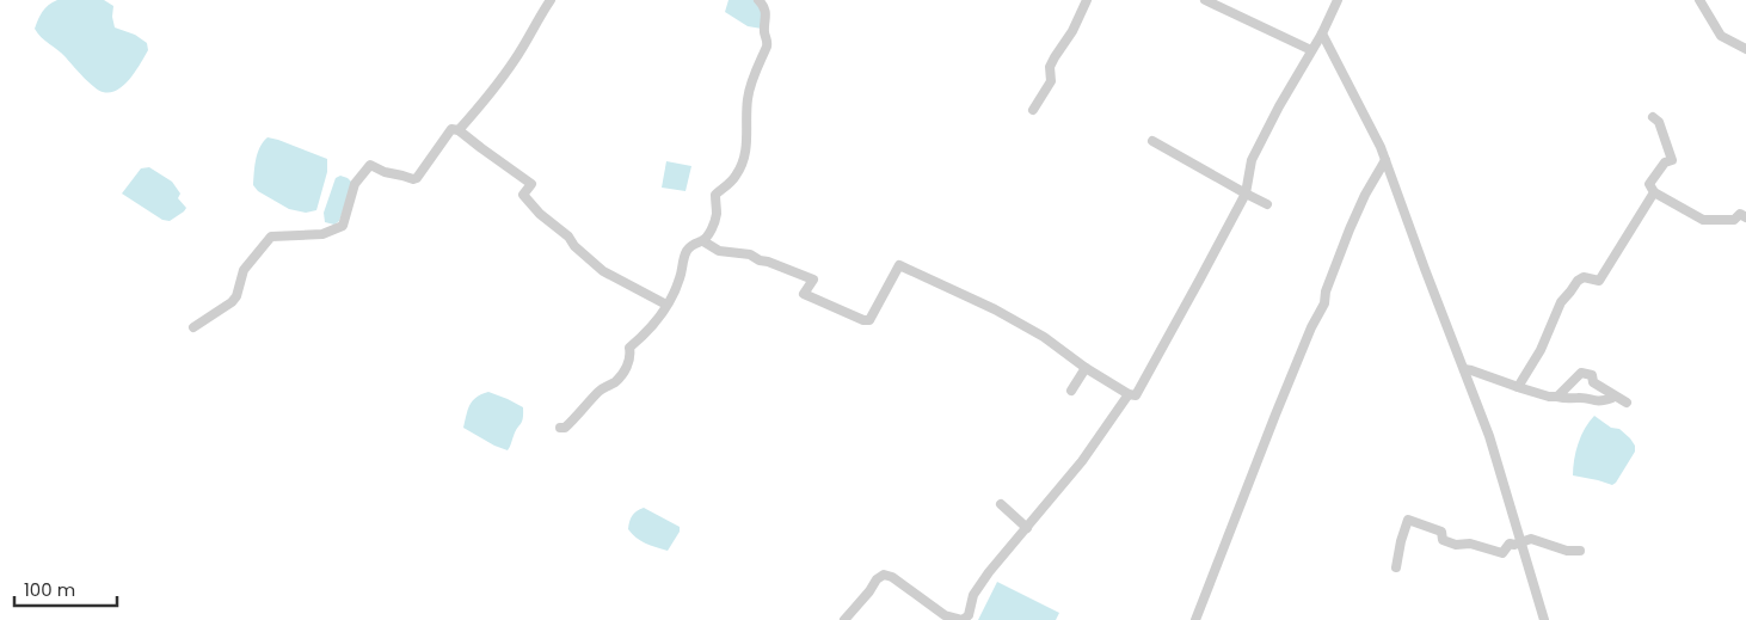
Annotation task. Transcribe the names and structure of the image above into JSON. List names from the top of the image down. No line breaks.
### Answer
{"scale_bar":"100 m"}
